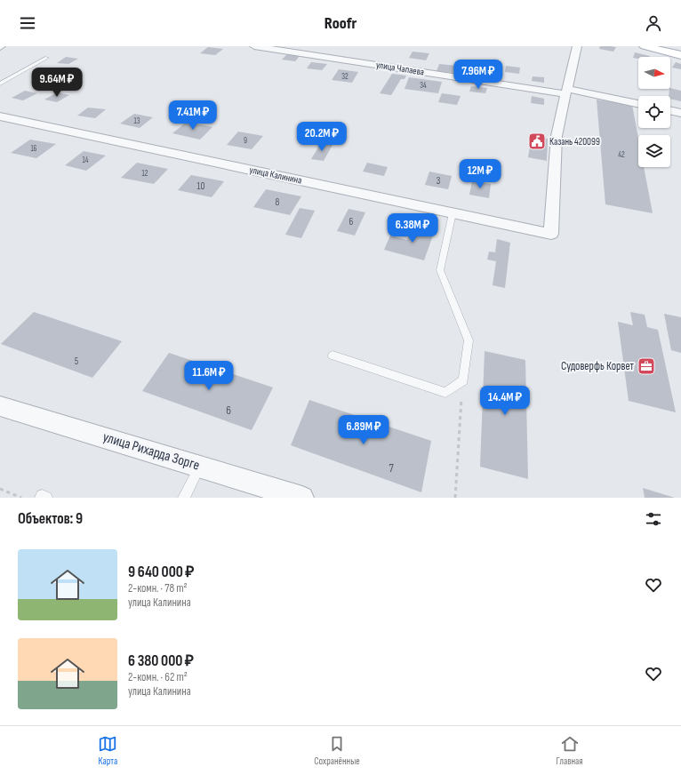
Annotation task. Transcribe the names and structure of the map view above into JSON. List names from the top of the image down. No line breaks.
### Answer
{"streets":{"street":["улица Чапаева","улица Калинина","улица Рихарда Зорге"]},"crossings":[["улица Чапаева","улица Калинина"]],"places":{"public building":["Казань 420099"],"office":["Судоверфь Корвет"]},"house_numbers":["32","34","13","9","16","42","14","12","3","10","8","6","5","6","7"],"north":"right","page":{"header":"Roofr","price":["7.96M ₽","9.64M ₽","7.41M ₽","20.2M ₽","12M ₽","6.38M ₽","11.6M ₽","14.4M ₽","6.89M ₽"],"heading":"Объектов: 9","list":[{"name":"9 640 000 ₽","note":"2-комн. · 78 m² · улица Калинина"},{"name":"6 380 000 ₽","note":"2-комн. · 62 m² · улица Калинина"}],"tabs":["Карта","Сохранённые","Главная"]}}
